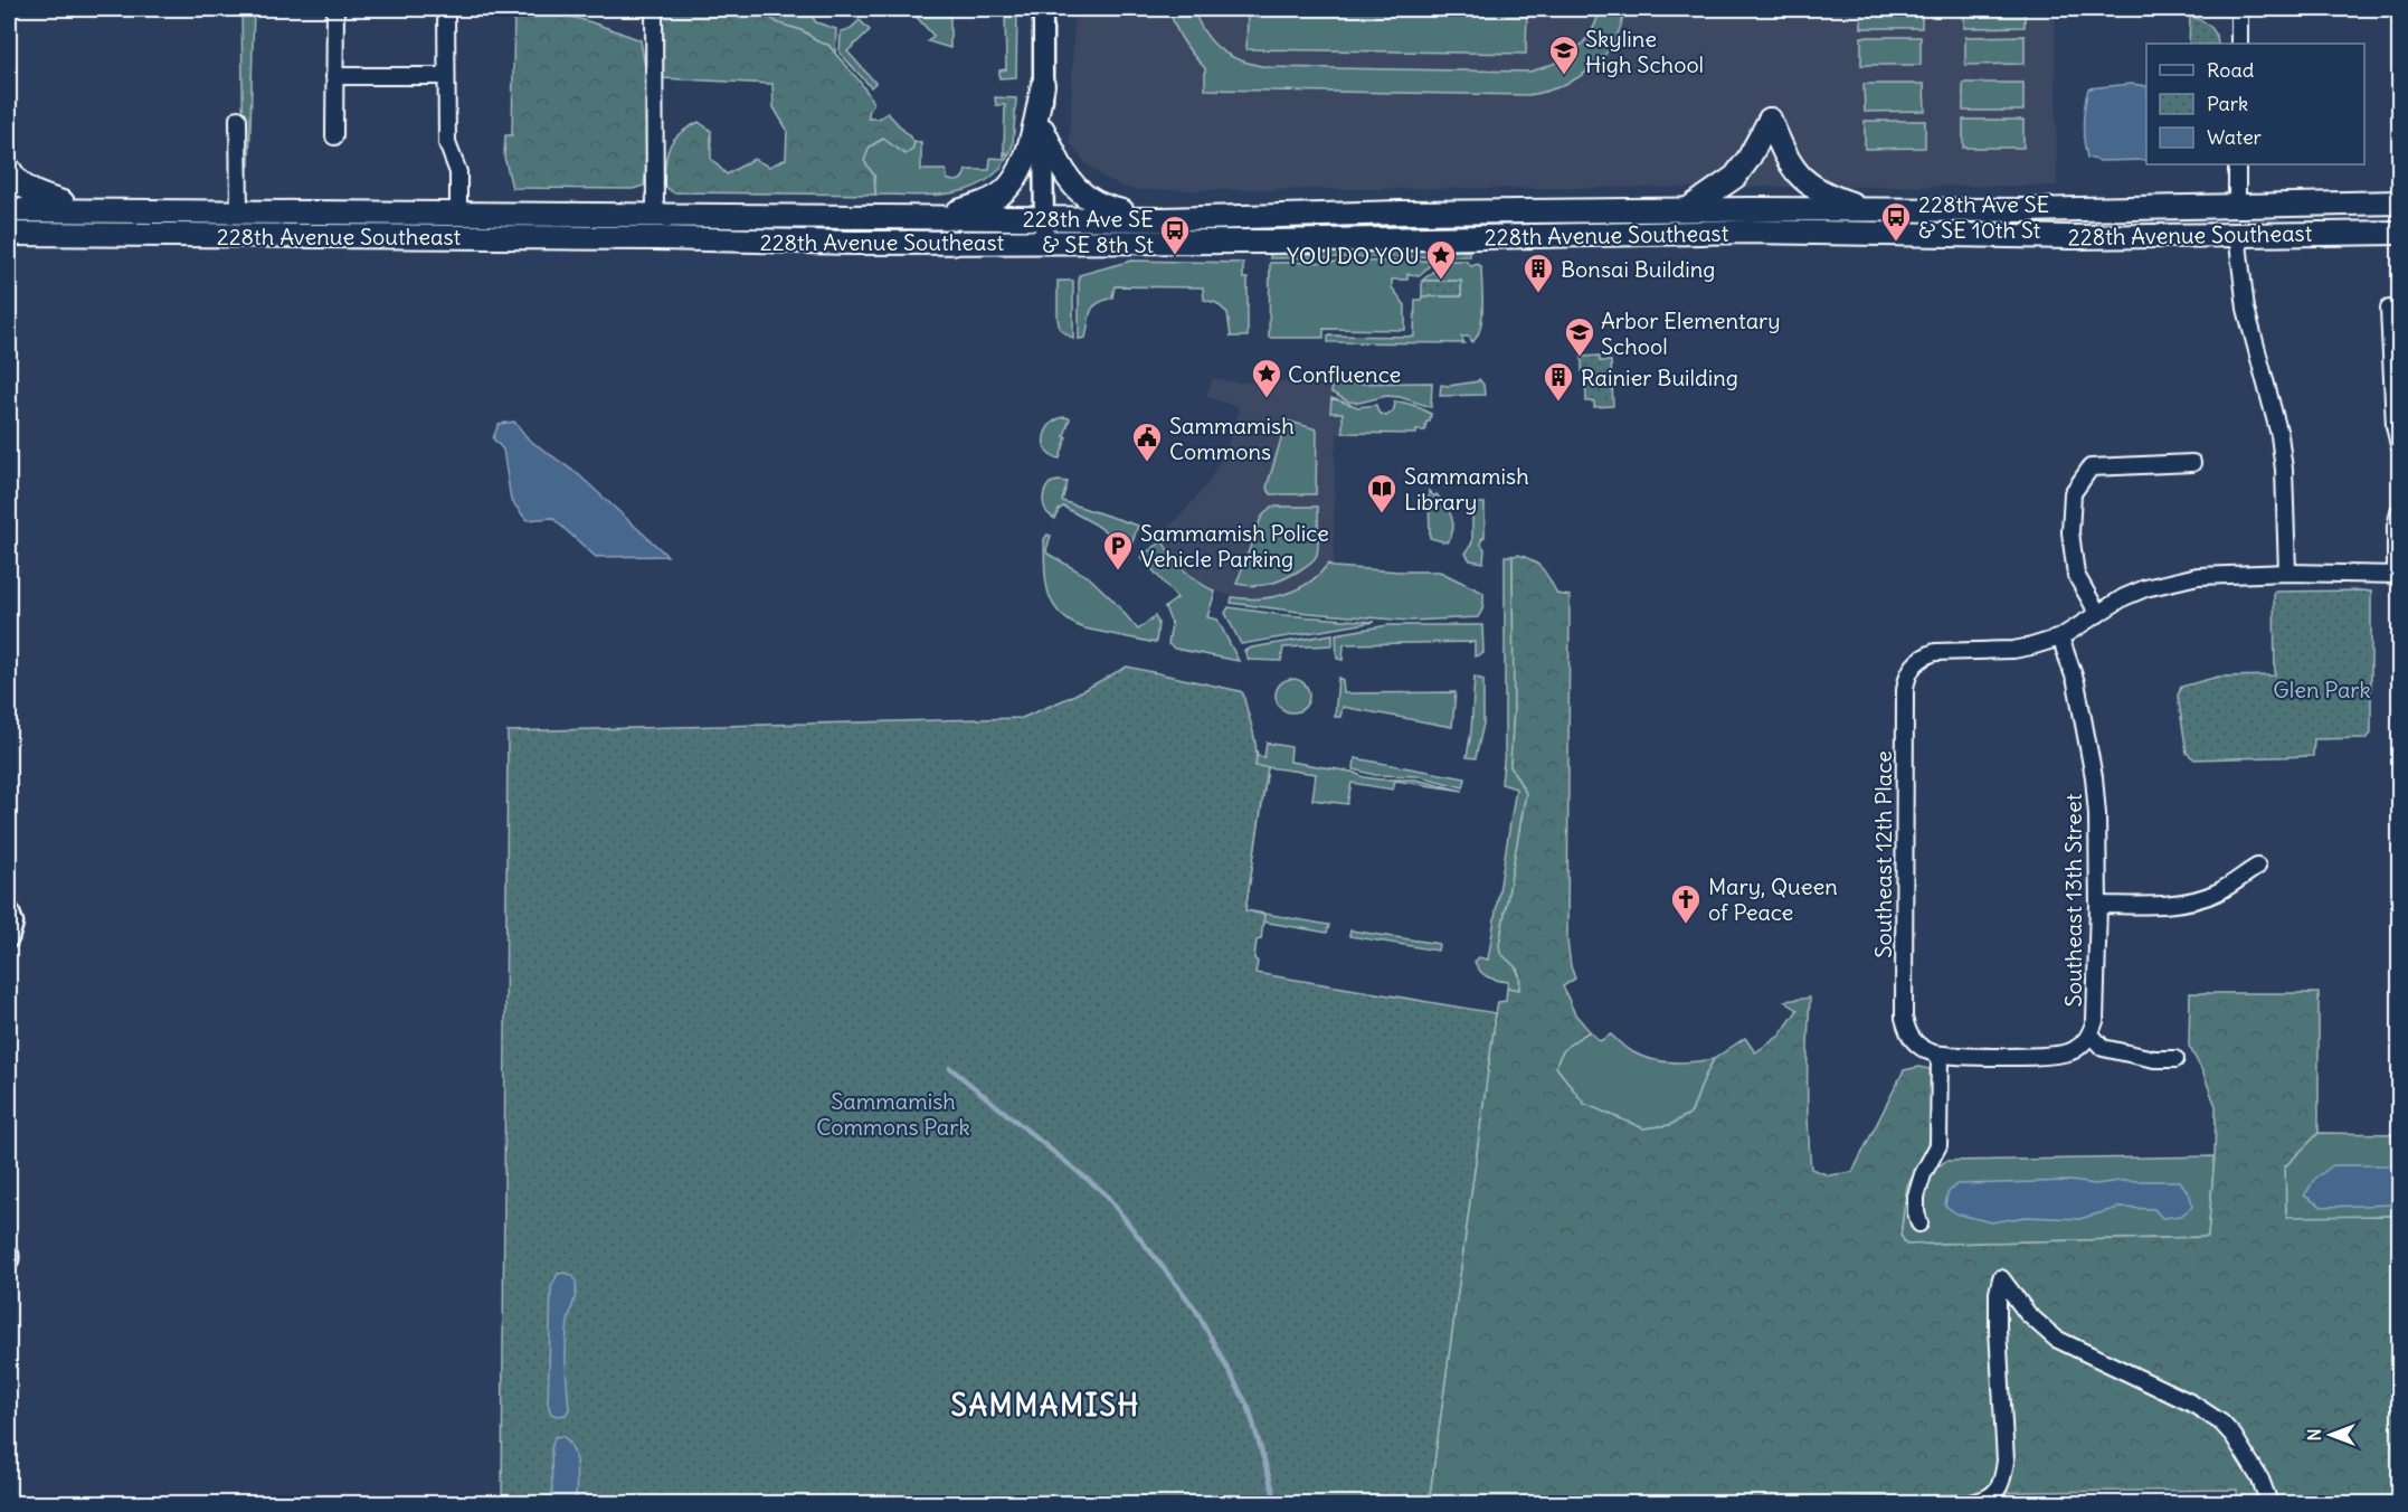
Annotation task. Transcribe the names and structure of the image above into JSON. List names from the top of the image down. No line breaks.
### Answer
{"streets":{"main road":["228th Avenue Southeast"],"street":["Southeast 12th Place","Southeast 13th Street"]},"crossings":[["Southeast 12th Place","Southeast 13th Street"]],"districts":["SAMMAMISH"],"parks":["Glen Park","Sammamish Commons Park"],"places":{"school or university":["Skyline High School","Arbor Elementary School"],"bus stop":["228th Ave SE & SE 10th St","228th Ave SE & SE 8th St"],"place":["YOU DO YOU","Confluence"],"building":["Bonsai Building","Rainier Building"],"public building":["Sammamish Commons"],"library":["Sammamish Library"],"parking":["Sammamish Police Vehicle Parking"],"church":["Mary, Queen of Peace"]},"legend":["Road","Park","Water"],"north":"left"}
